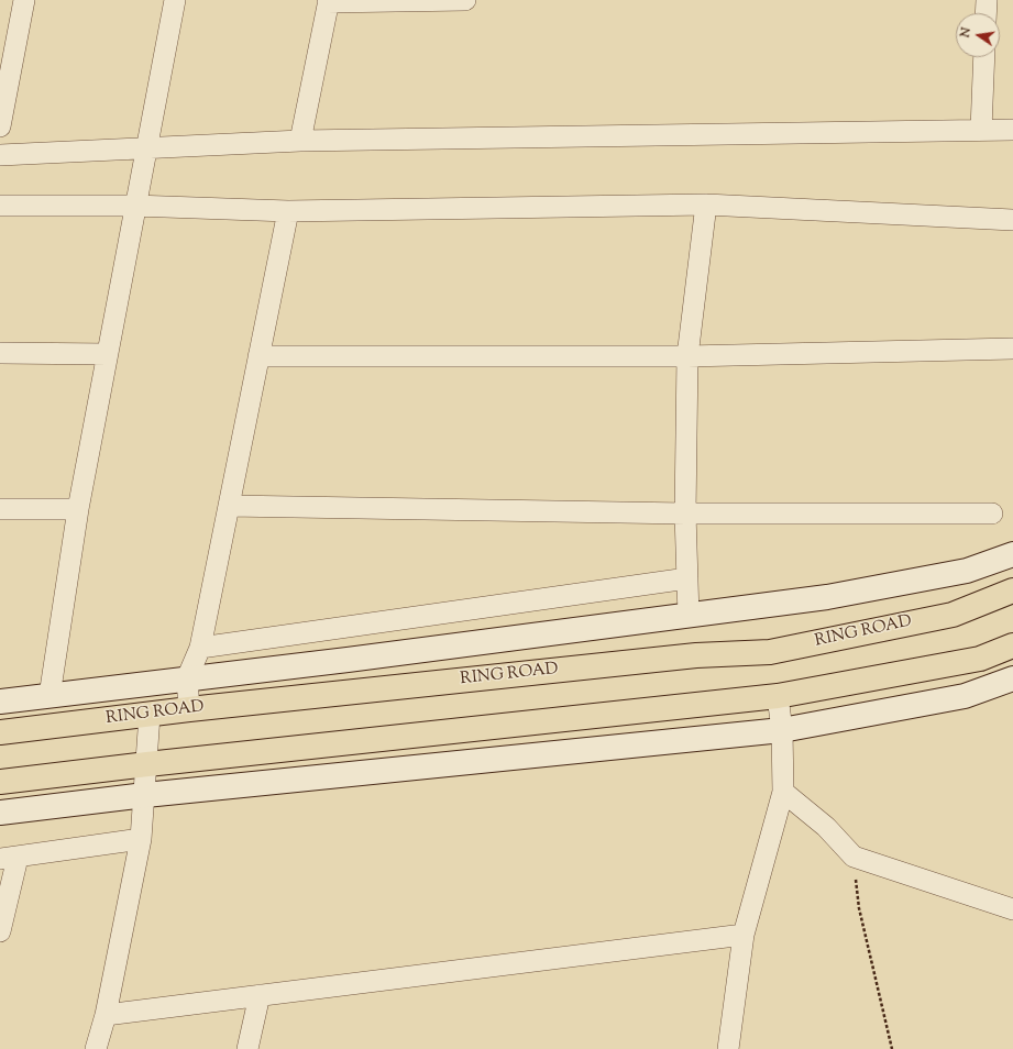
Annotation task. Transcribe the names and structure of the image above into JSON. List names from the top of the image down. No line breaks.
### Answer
{"streets":{"highway":["RING ROAD"]},"north":"left"}
